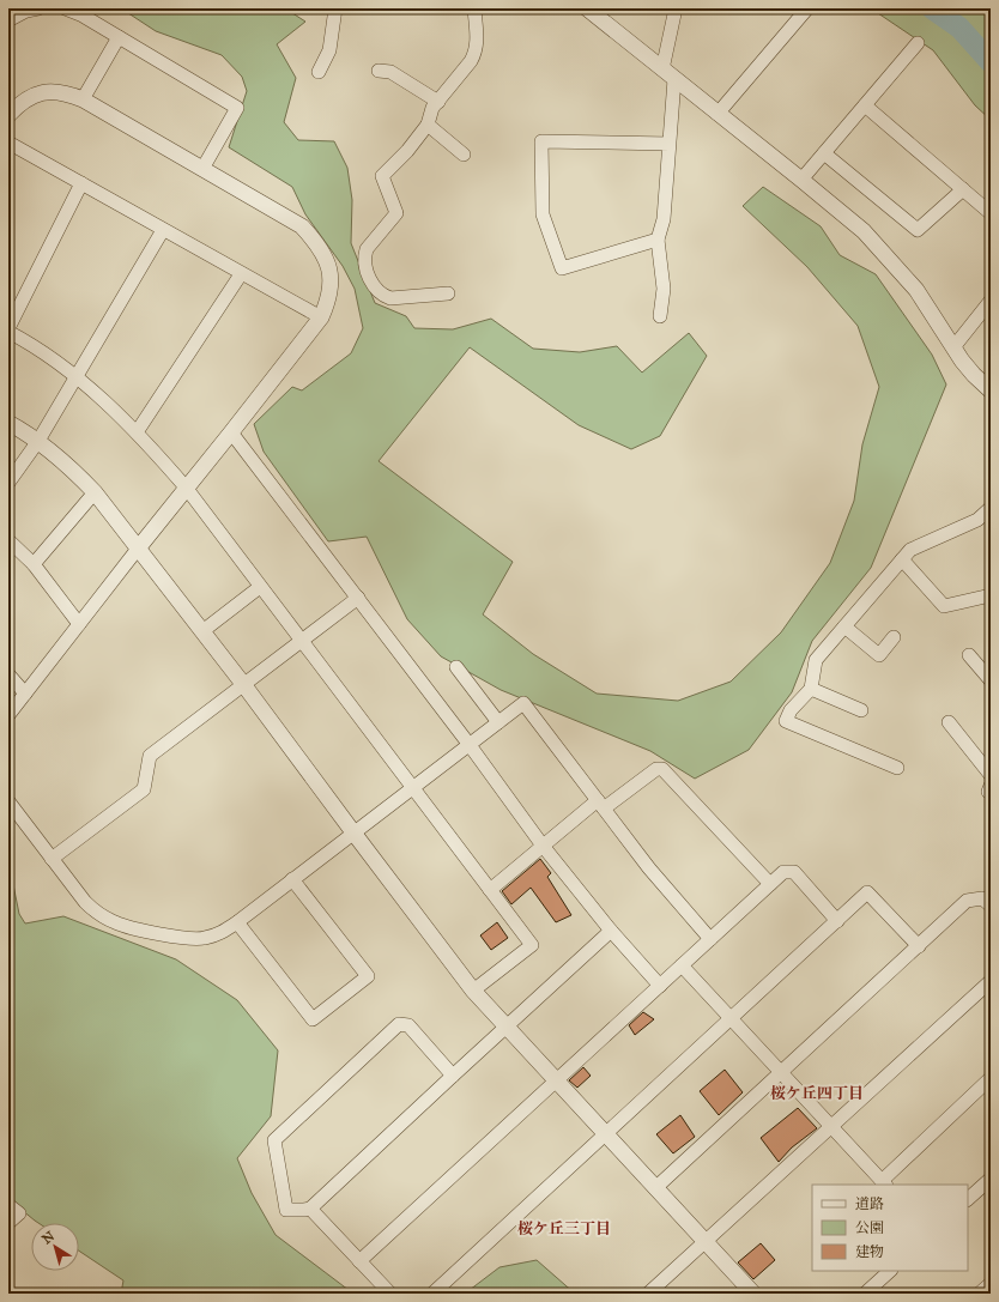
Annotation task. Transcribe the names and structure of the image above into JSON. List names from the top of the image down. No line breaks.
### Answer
{"districts":["桜ケ丘四丁目","桜ケ丘三丁目"],"legend":["道路","公園","建物"],"north":"top left"}
